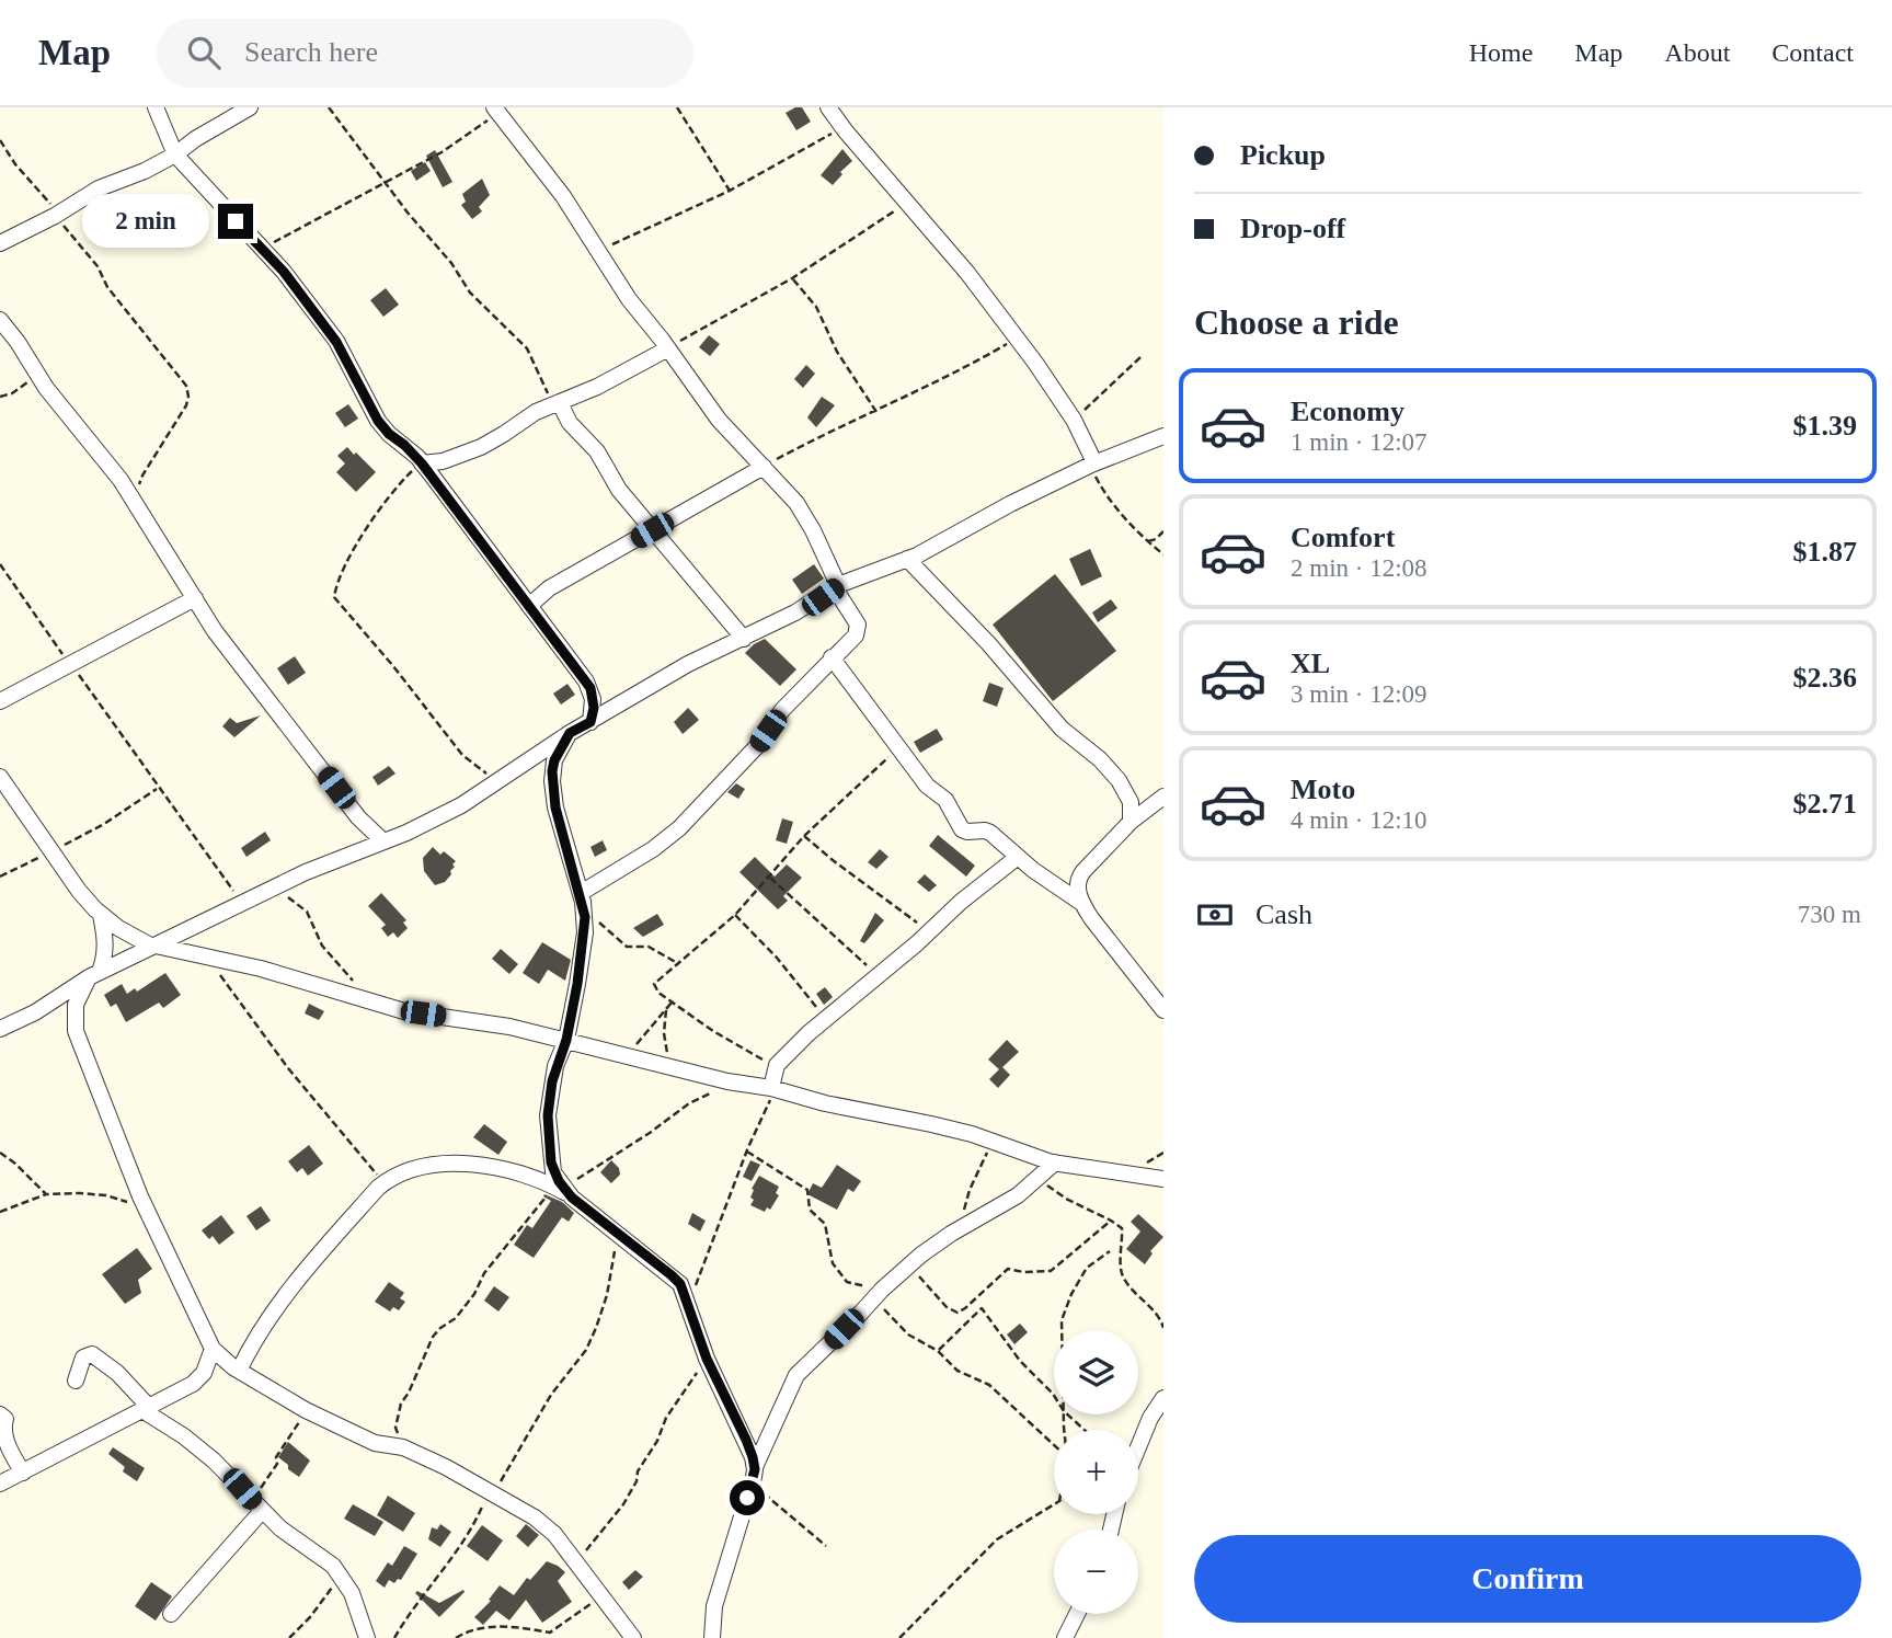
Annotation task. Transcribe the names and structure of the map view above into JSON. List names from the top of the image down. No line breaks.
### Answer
{"page":{"header":"Map","search":"Search here","nav":["Home","Map","About","Contact"],"banner":["Pickup","Drop-off"],"bubble":"2 min","heading":"Choose a ride","list":[{"name":"Economy","note":"1 min · 12:07","value":"$1.39"},{"name":"Comfort","note":"2 min · 12:08","value":"$1.87"},{"name":"XL","note":"3 min · 12:09","value":"$2.36"},{"name":"Moto","note":"4 min · 12:10","value":"$2.71"}],"pay":["Cash","730 m"],"map_buttons":["+","−"],"buttons":"Confirm"}}
